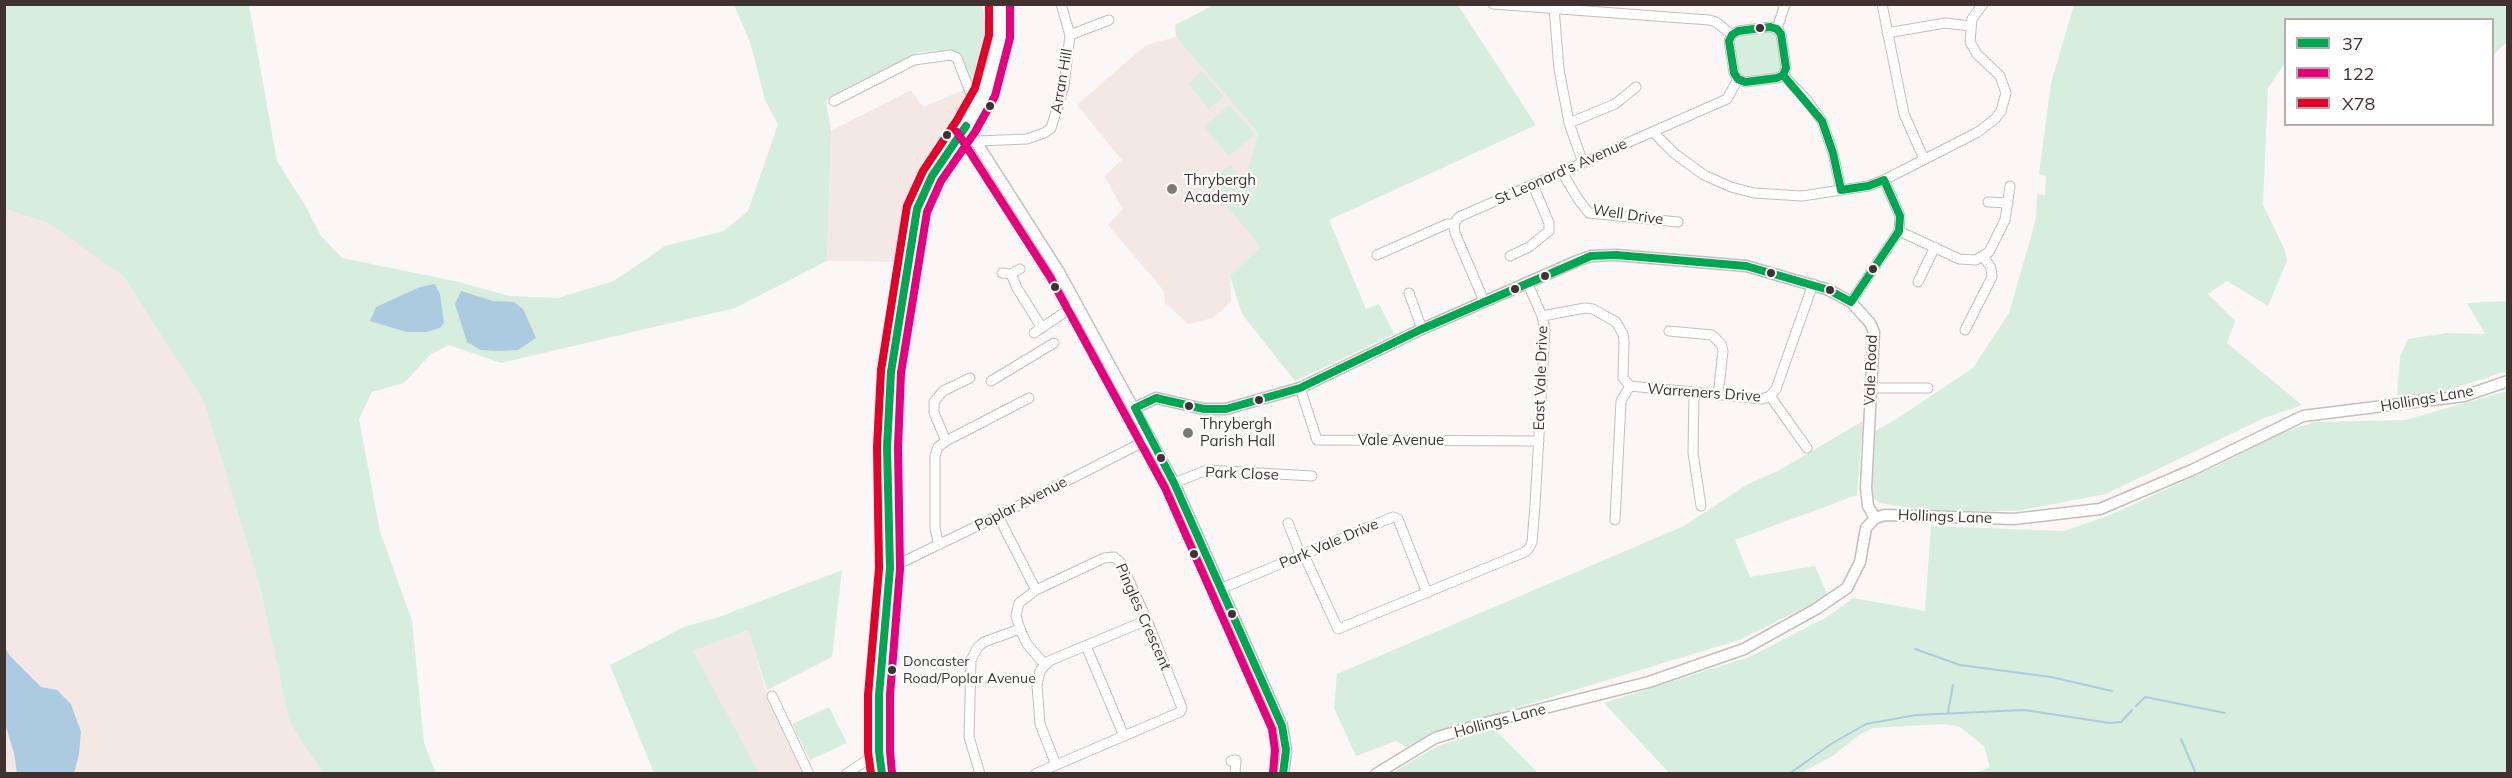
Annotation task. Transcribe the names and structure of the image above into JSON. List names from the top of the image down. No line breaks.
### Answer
{"streets":{"street":["Arran Hill","St Leonard's Avenue","Well Drive","Vale Road","East Vale Drive","Warreners Drive","Hollings Lane","Vale Avenue","Park Close","Poplar Avenue","Park Vale Drive","Pingles Crescent"]},"crossings":[["St Leonard's Avenue","Well Drive"],["Vale Road","East Vale Drive"],["Vale Road","Warreners Drive"],["Vale Road","Hollings Lane"],["Vale Road","Vale Avenue"],["East Vale Drive","Warreners Drive"],["East Vale Drive","Vale Avenue"],["East Vale Drive","Park Vale Drive"]],"places":["Thrybergh Academy","Thrybergh Parish Hall","Doncaster Road/Poplar Avenue"],"lines":["transit line 122","transit line X78","transit line 37"],"legend":["37","122","X78"]}
